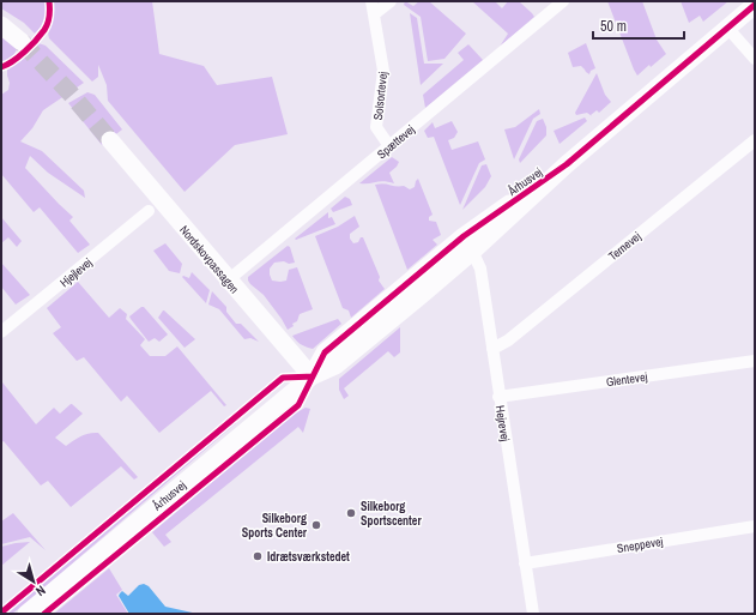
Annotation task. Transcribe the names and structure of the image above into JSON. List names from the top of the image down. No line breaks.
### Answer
{"streets":{"street":["Solsortevej","Spættevej","Århusvej","Ternevej","Nordskovpassagen","Hjejlevej","Glentevej","Hejrevej","Sneppevej"]},"crossings":[["Solsortevej","Spættevej"],["Spættevej","Nordskovpassagen"],["Århusvej","Nordskovpassagen"],["Århusvej","Hejrevej"],["Ternevej","Hejrevej"],["Glentevej","Hejrevej"],["Hejrevej","Sneppevej"]],"places":["Silkeborg Sportscenter","Silkeborg Sports Center","Idrætsværkstedet"],"scale_bar":"50 m","north":"bottom right"}
